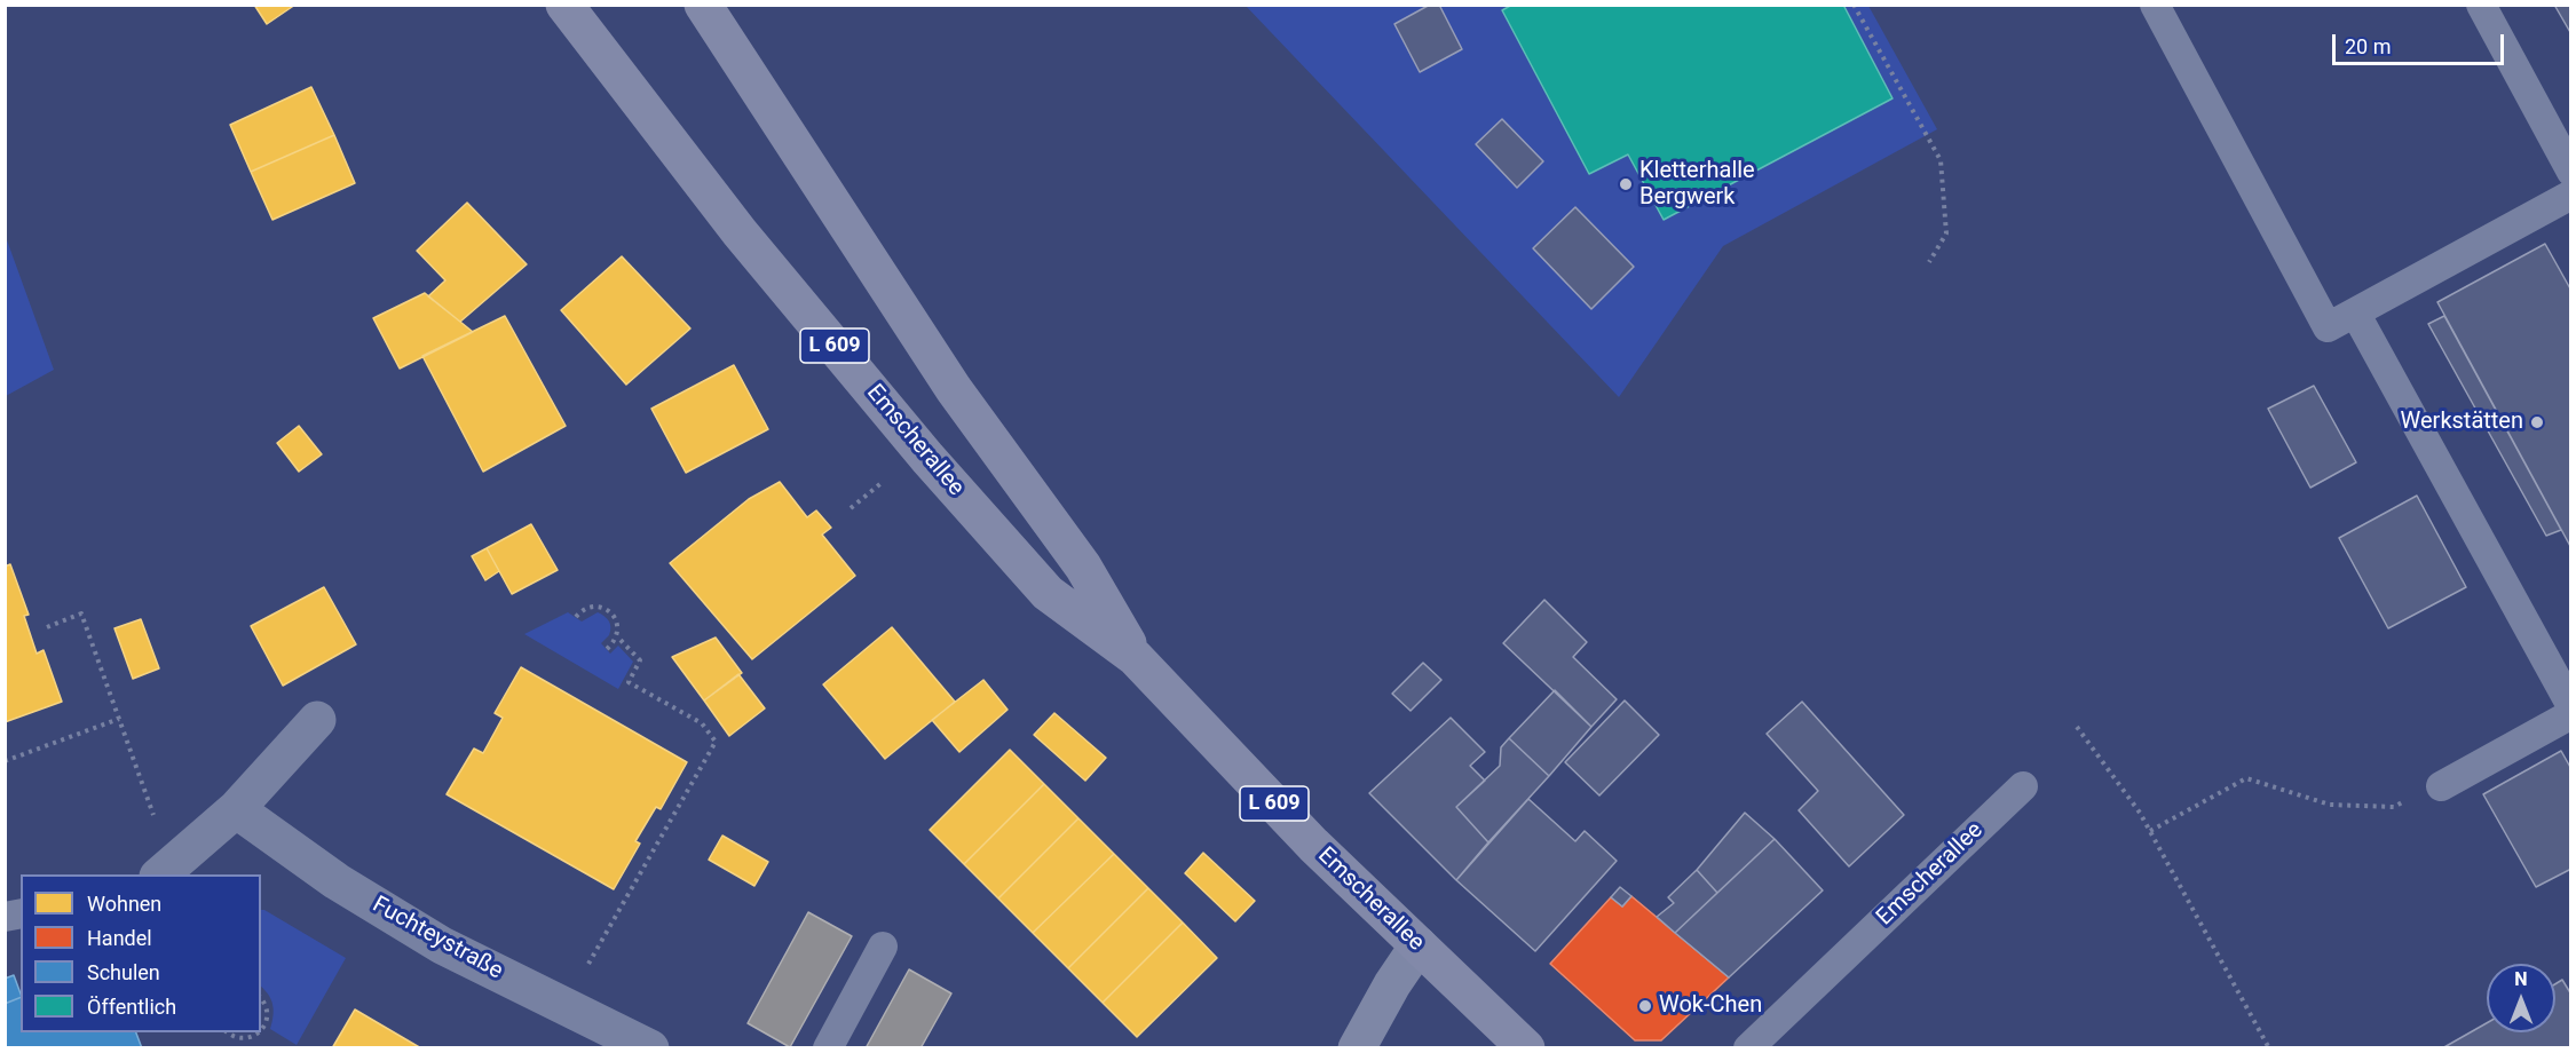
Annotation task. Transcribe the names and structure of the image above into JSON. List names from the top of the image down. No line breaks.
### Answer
{"streets":{"main road":["L 609","Emscherallee"],"street":["Fuchteystraße"]},"places":["Kletterhalle Bergwerk","Werkstätten","Wok-Chen"],"legend":["Wohnen","Handel","Schulen","Öffentlich"],"scale_bar":"20 m","north":"top"}
